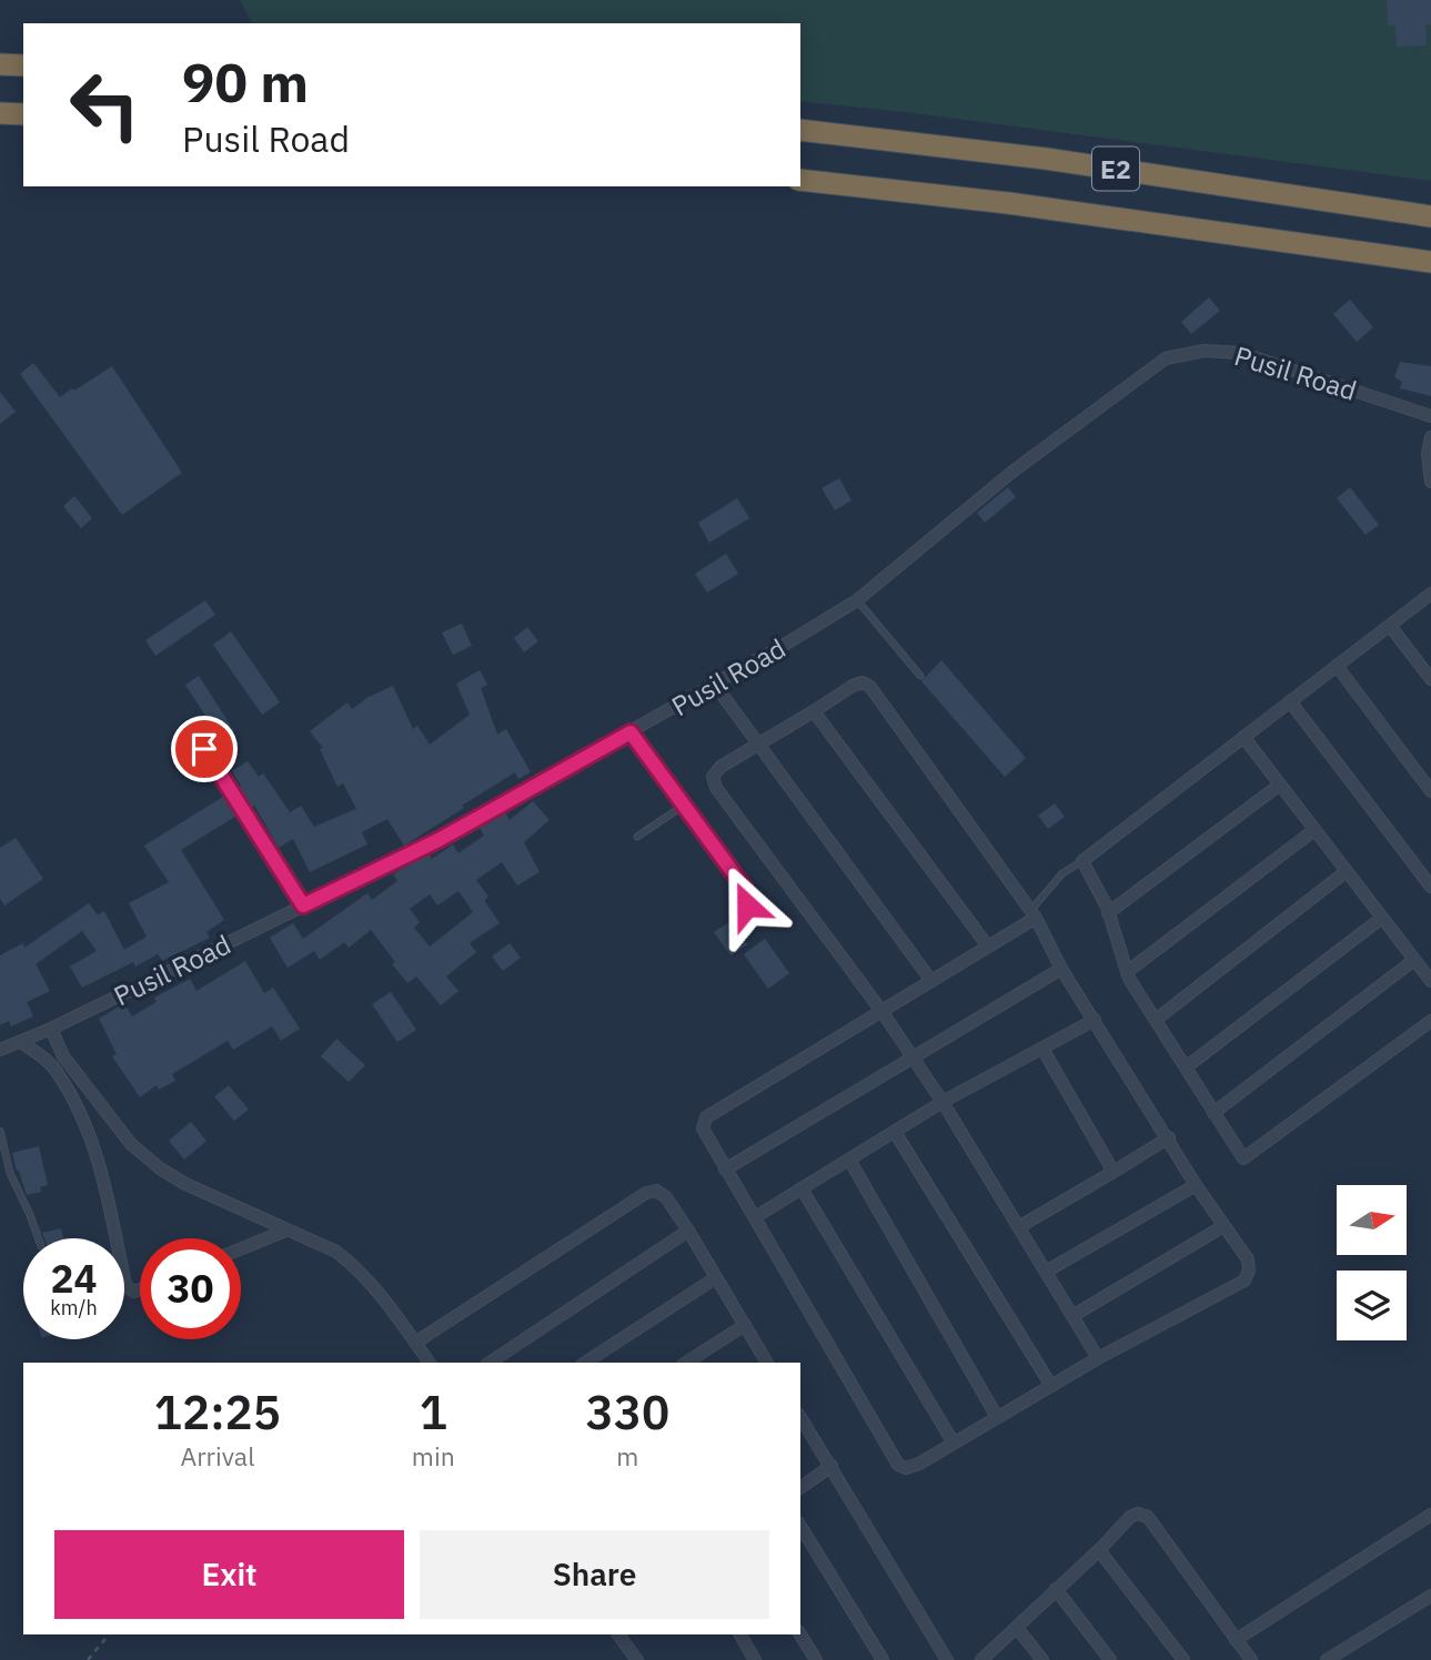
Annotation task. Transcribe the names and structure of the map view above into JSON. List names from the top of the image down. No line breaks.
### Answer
{"streets":{"highway":["E2"],"street":["Pusil Road"]},"north":"right","page":{"turn":["90 m","Pusil Road"],"speed":"24 km/h","limit":"30","eta":["12:25","Arrival","1","min","330","m"],"buttons":["Exit","Share"]}}
